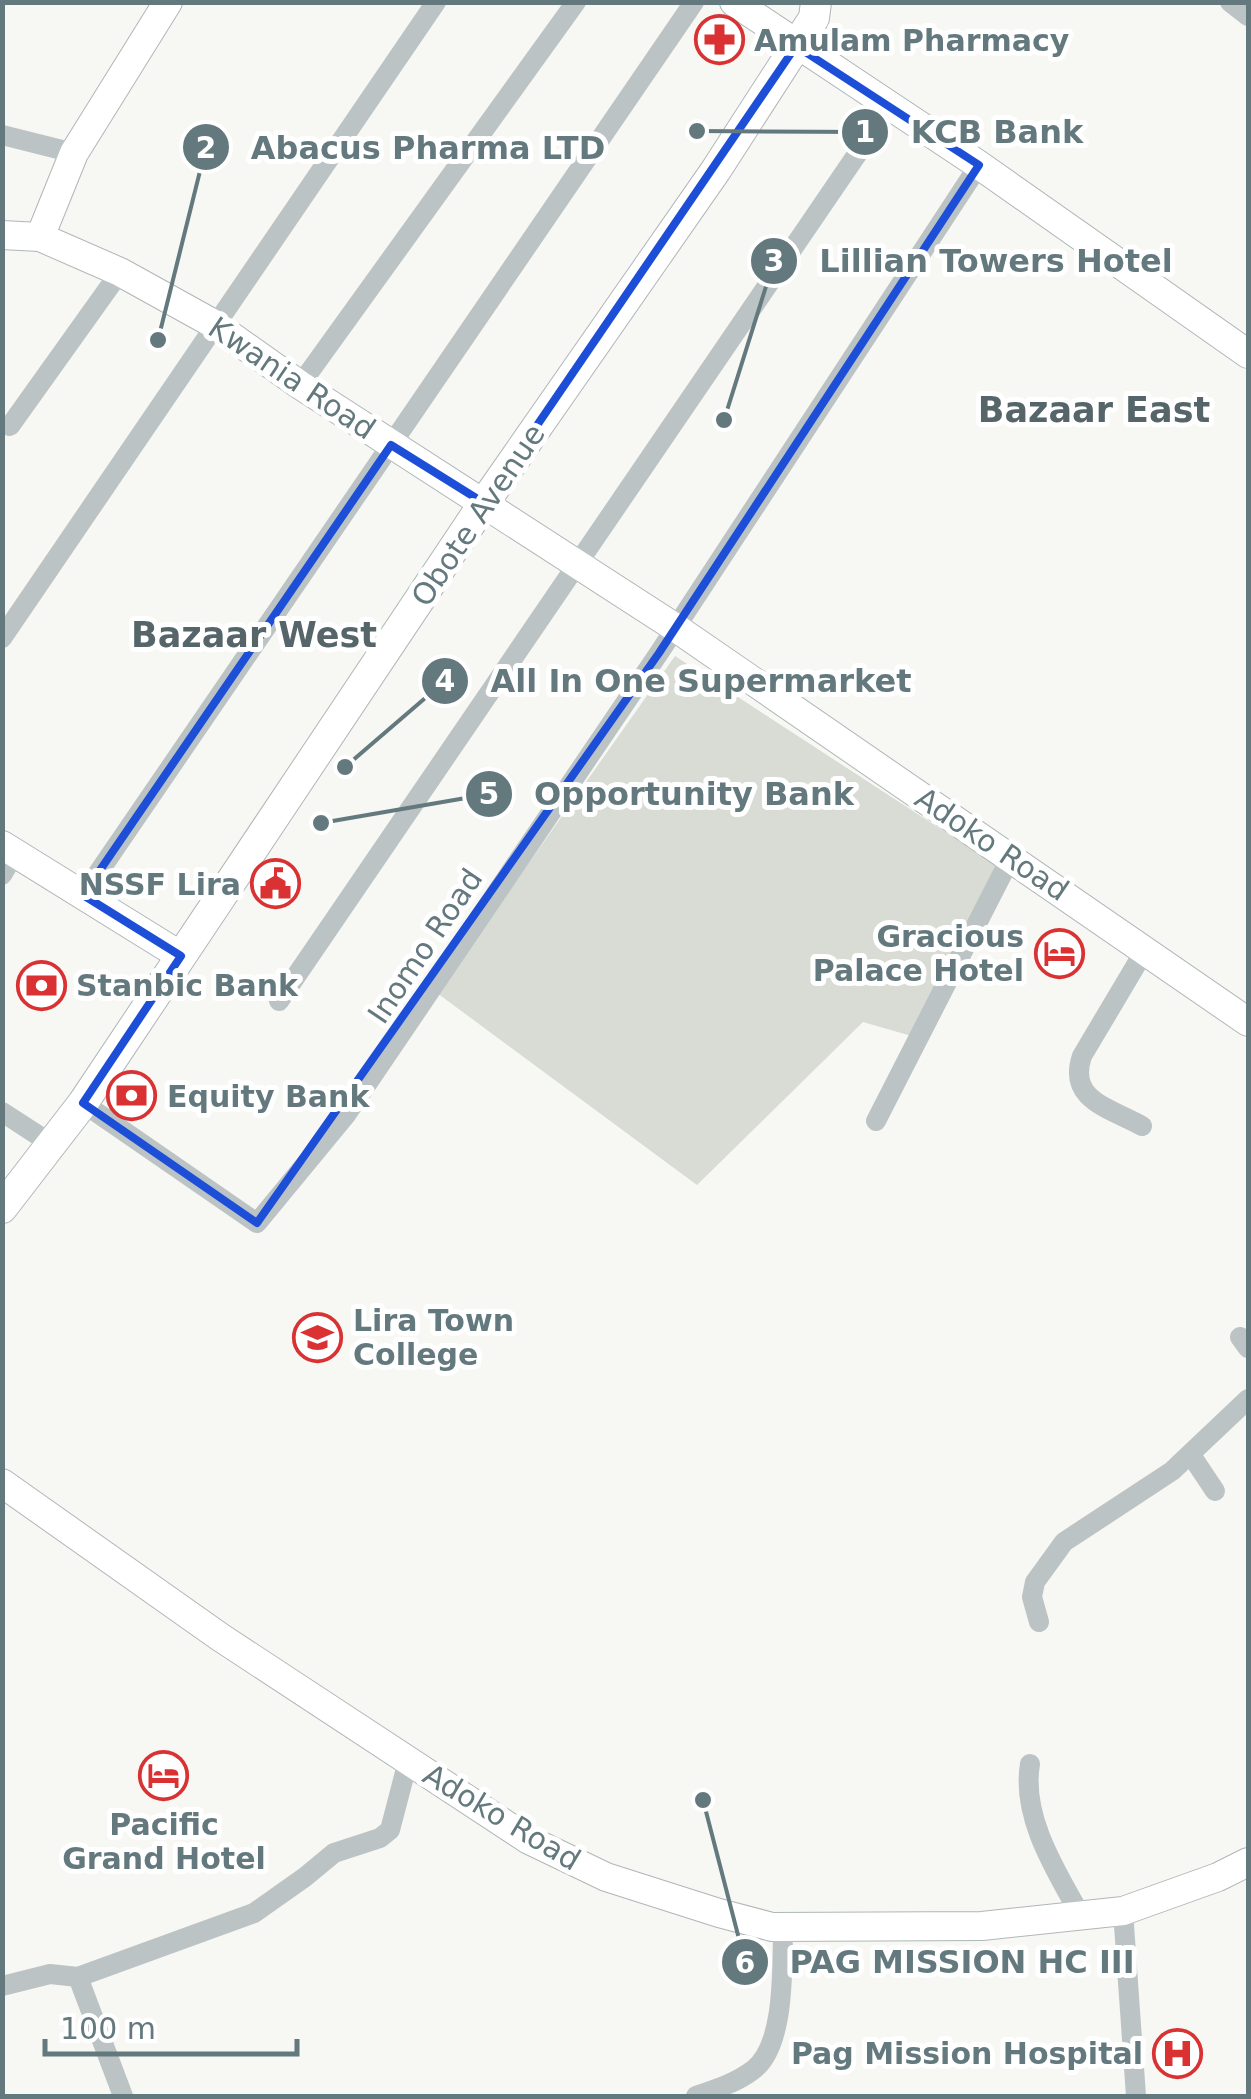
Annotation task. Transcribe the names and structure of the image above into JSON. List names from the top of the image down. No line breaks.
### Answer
{"streets":{"main road":["Obote Avenue"],"street":["Kwania Road","Adoko Road","Inomo Road"]},"crossings":[["Kwania Road","Obote Avenue"],["Kwania Road","Adoko Road"],["Obote Avenue","Adoko Road"],["Obote Avenue","Inomo Road"],["Adoko Road","Inomo Road"]],"districts":["Bazaar East","Bazaar West"],"places":{"pharmacy":["Amulam Pharmacy"],"other":["KCB Bank","Abacus Pharma LTD","Lillian Towers Hotel","All In One Supermarket","Opportunity Bank","PAG MISSION HC III"],"public building":["NSSF Lira"],"hotel":["Gracious Palace Hotel","Pacific Grand Hotel"],"bank":["Stanbic Bank","Equity Bank"],"school or university":["Lira Town College"],"hospital":["Pag Mission Hospital"]},"scale_bar":"100 m"}
